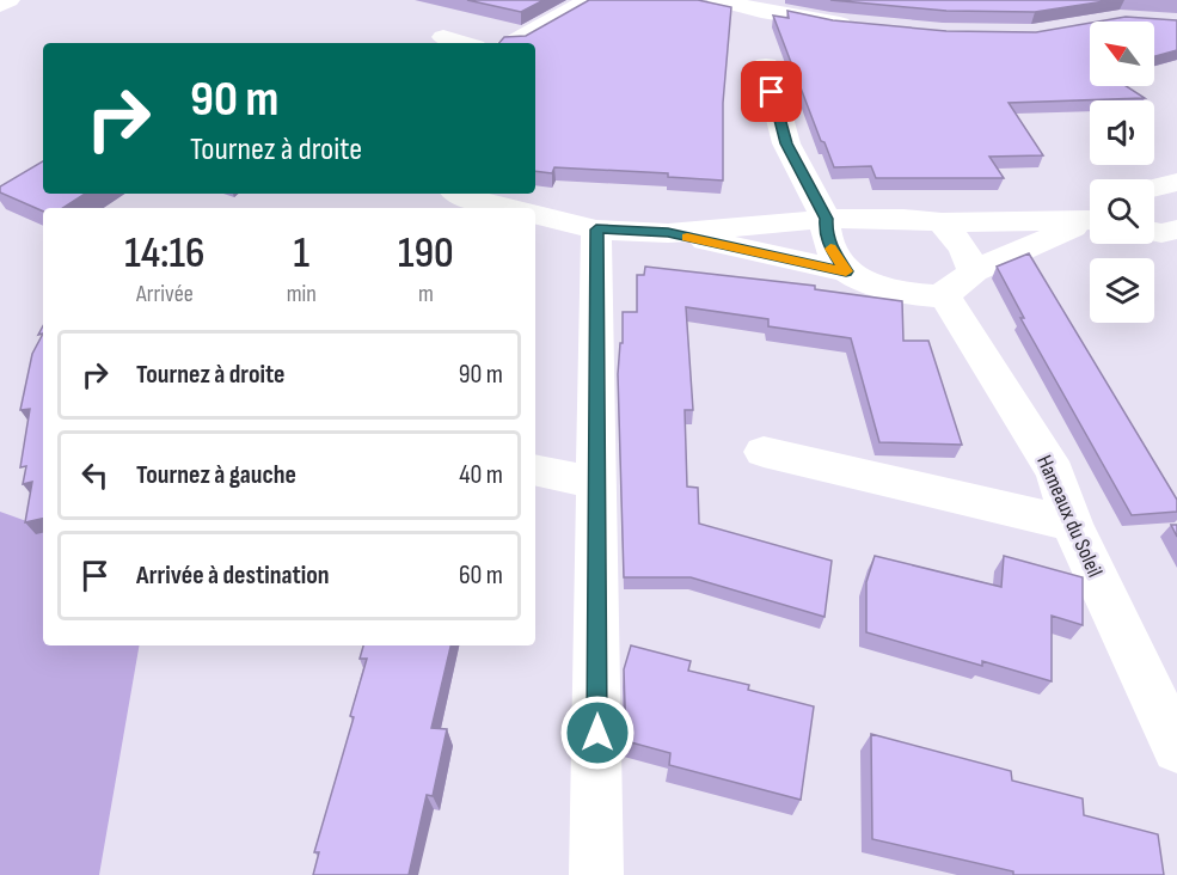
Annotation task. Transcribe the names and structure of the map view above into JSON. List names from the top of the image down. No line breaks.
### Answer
{"streets":{"street":["Hameaux du Soleil"]},"north":"top left","page":{"turn":["90 m","Tournez à droite"],"eta":["14:16","Arrivée","1","min","190","m"],"list":[{"name":"Tournez à droite","value":"90 m"},{"name":"Tournez à gauche","value":"40 m"},{"name":"Arrivée à destination","value":"60 m"}]}}
